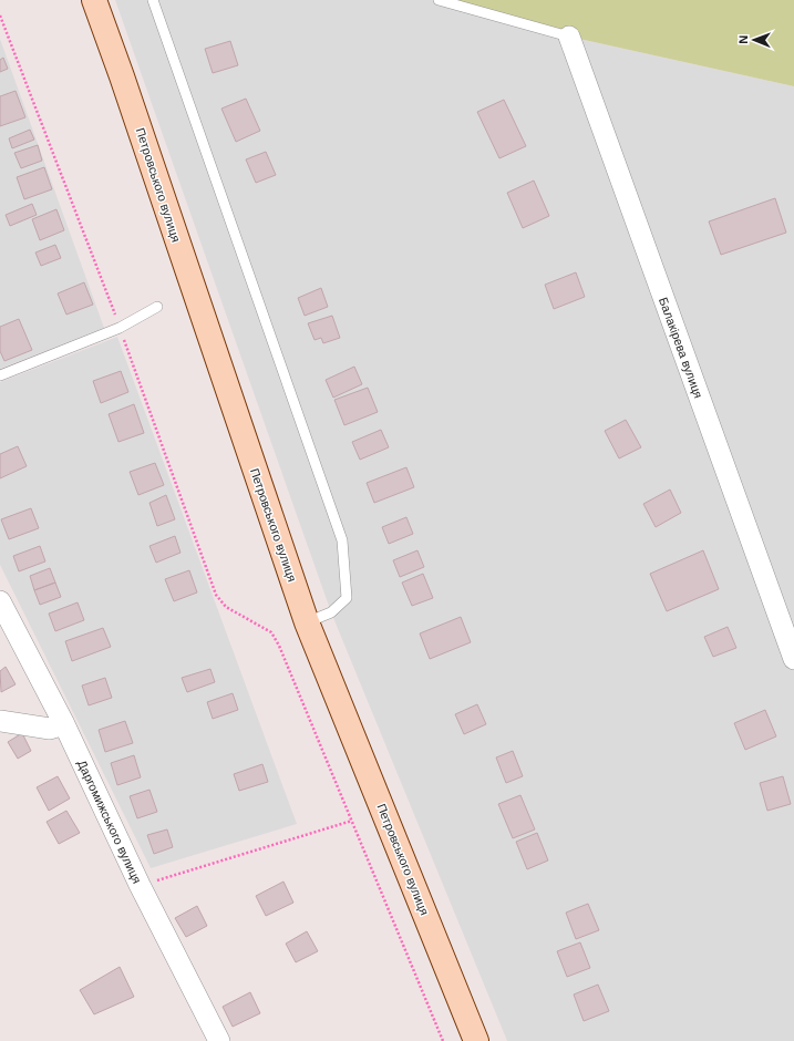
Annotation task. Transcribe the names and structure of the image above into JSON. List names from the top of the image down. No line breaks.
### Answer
{"streets":{"main road":["Петровського вулиця"],"street":["Балакірева вулиця","Даргомижського вулиця"]},"north":"left"}
